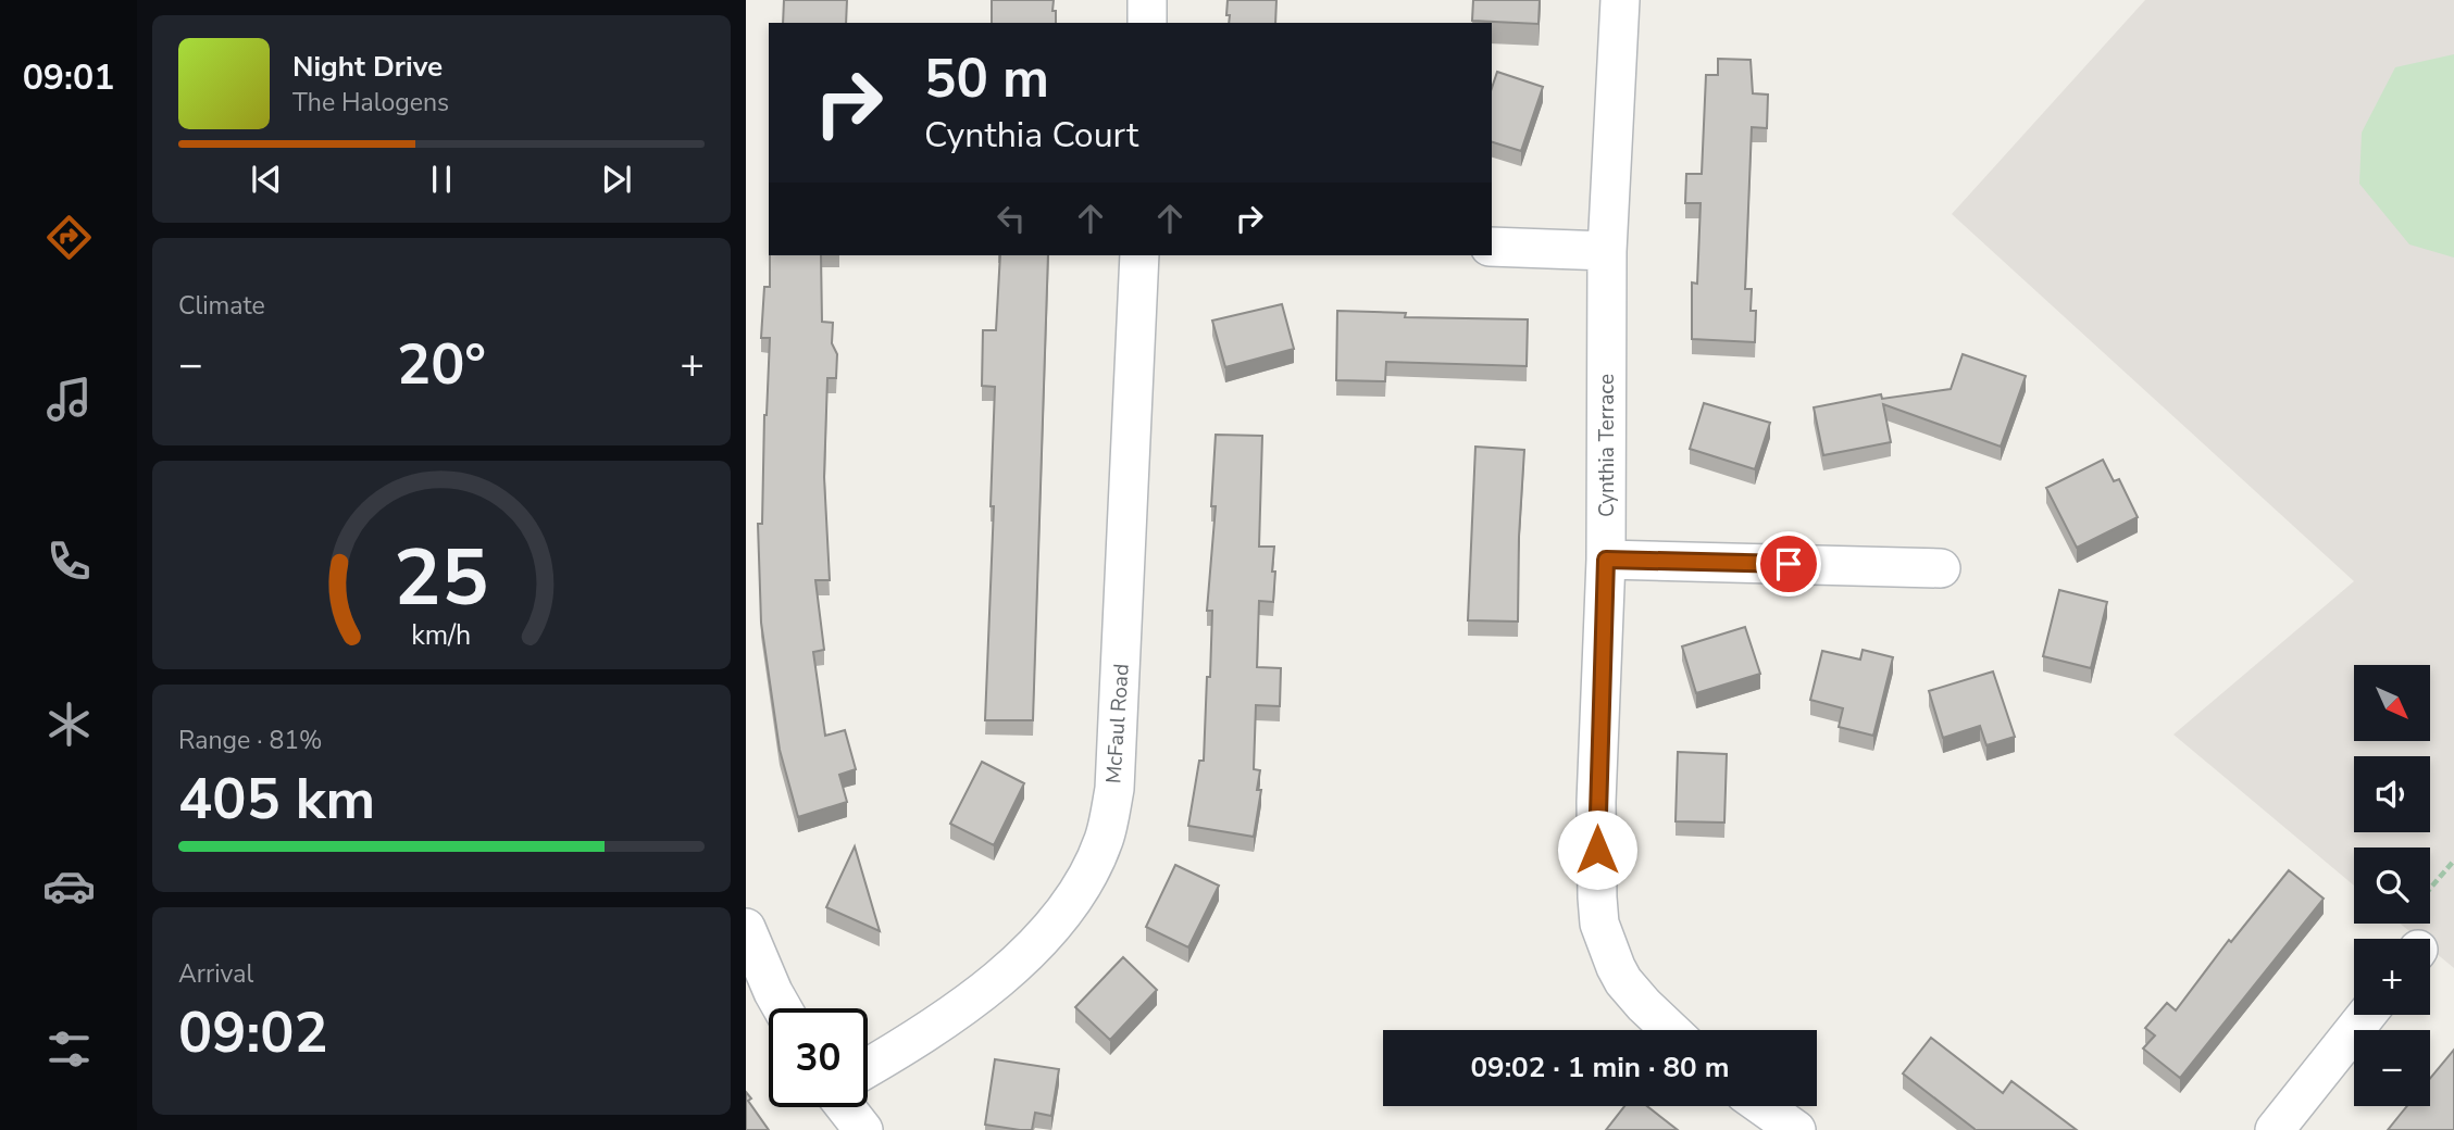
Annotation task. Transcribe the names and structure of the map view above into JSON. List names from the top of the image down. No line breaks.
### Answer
{"streets":{"street":["Cynthia Terrace","McFaul Road"]},"north":"bottom right","page":{"tabs":"09:01","turn":["50 m","Cynthia Court"],"song":["Night Drive","The Halogens"],"tile":["Climate",["Range · 81%","405 km"],["Arrival","09:02"]],"heat":["−","20°","+"],"map_buttons":["+","−"],"limit":"30","trip":"09:02 · 1 min · 80 m","gauge":["25","km/h"]}}
